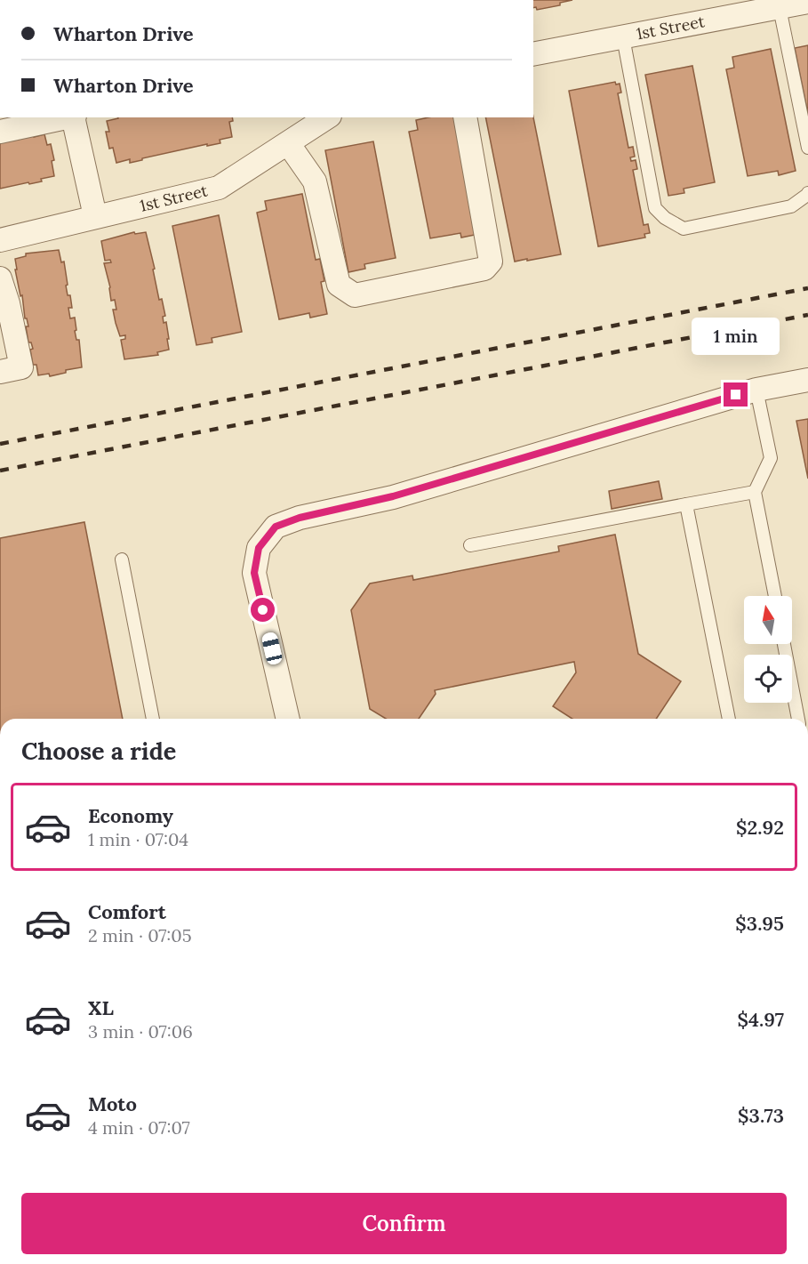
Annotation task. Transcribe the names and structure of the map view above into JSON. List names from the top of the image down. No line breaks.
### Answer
{"streets":{"street":["1st Street"]},"north":"top","page":{"banner":["Wharton Drive","Wharton Drive"],"bubble":"1 min","heading":"Choose a ride","list":[{"name":"Economy","note":"1 min · 07:04","value":"$2.92"},{"name":"Comfort","note":"2 min · 07:05","value":"$3.95"},{"name":"XL","note":"3 min · 07:06","value":"$4.97"},{"name":"Moto","note":"4 min · 07:07","value":"$3.73"}],"buttons":"Confirm"}}
